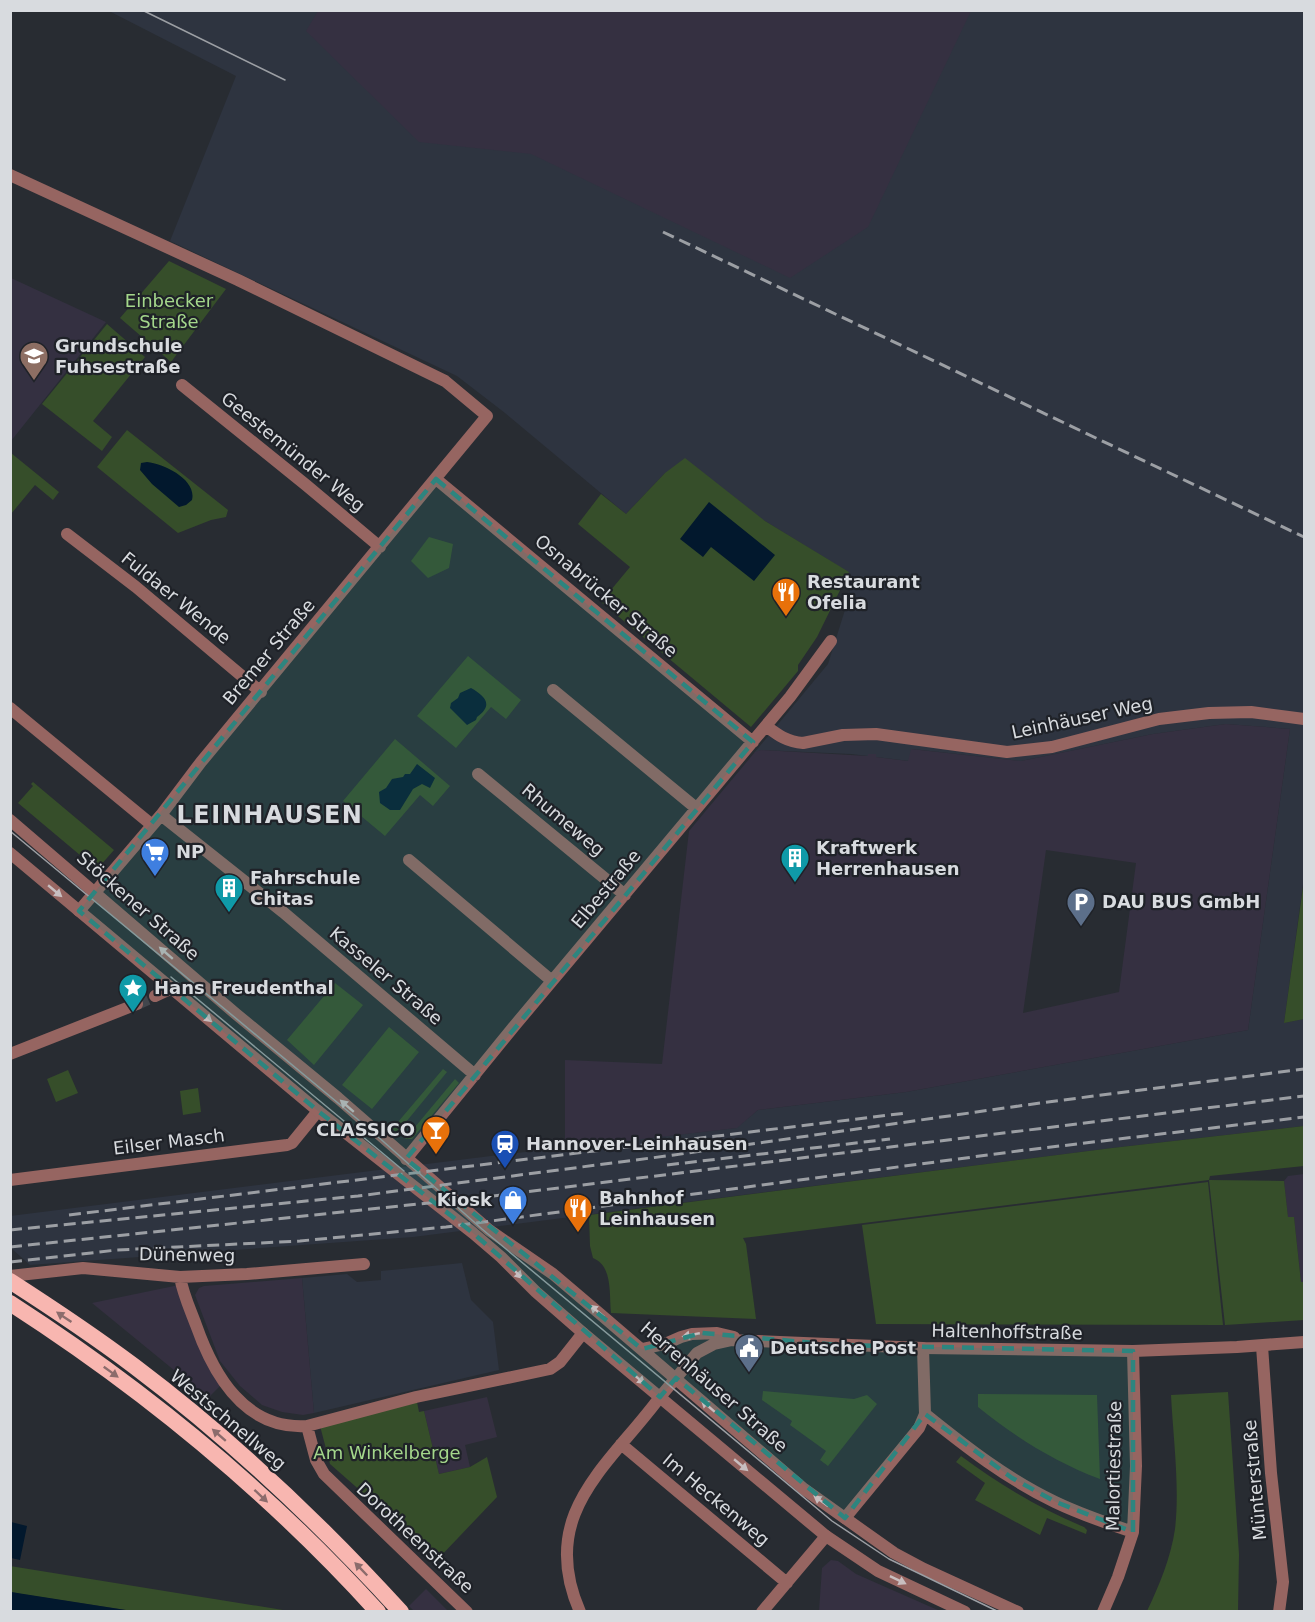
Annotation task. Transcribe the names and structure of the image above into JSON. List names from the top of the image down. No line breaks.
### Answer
{"streets":{"highway":["Westschnellweg"],"street":["Geestemünder Weg","Osnabrücker Straße","Fuldaer Wende","Bremer Straße","Leinhäuser Weg","Rhumeweg","Elbestraße","Stöckener Straße","Kasseler Straße","Eilser Masch","Dünenweg","Haltenhoffstraße","Herrenhäuser Straße","Malortiestraße","Münterstraße","Im Heckenweg","Dorotheenstraße"]},"crossings":[["Geestemünder Weg","Bremer Straße"],["Osnabrücker Straße","Bremer Straße"],["Osnabrücker Straße","Elbestraße"],["Fuldaer Wende","Bremer Straße"],["Bremer Straße","Stöckener Straße"],["Bremer Straße","Kasseler Straße"],["Leinhäuser Weg","Elbestraße"],["Rhumeweg","Elbestraße"],["Elbestraße","Stöckener Straße"],["Elbestraße","Kasseler Straße"],["Elbestraße","Herrenhäuser Straße"],["Stöckener Straße","Herrenhäuser Straße"],["Haltenhoffstraße","Herrenhäuser Straße"],["Haltenhoffstraße","Malortiestraße"],["Haltenhoffstraße","Münterstraße"],["Haltenhoffstraße","Im Heckenweg"]],"districts":["LEINHAUSEN"],"parks":["Einbecker Straße","Am Winkelberge"],"places":{"school or university":["Grundschule Fuhsestraße"],"restaurant":["Restaurant Ofelia","Bahnhof Leinhausen"],"supermarket":["NP"],"building":["Kraftwerk Herrenhausen","Fahrschule Chitas"],"parking":["DAU BUS GmbH"],"place":["Hans Freudenthal"],"bar":["CLASSICO"],"station":["Hannover-Leinhausen"],"shop":["Kiosk"],"public building":["Deutsche Post"]}}
